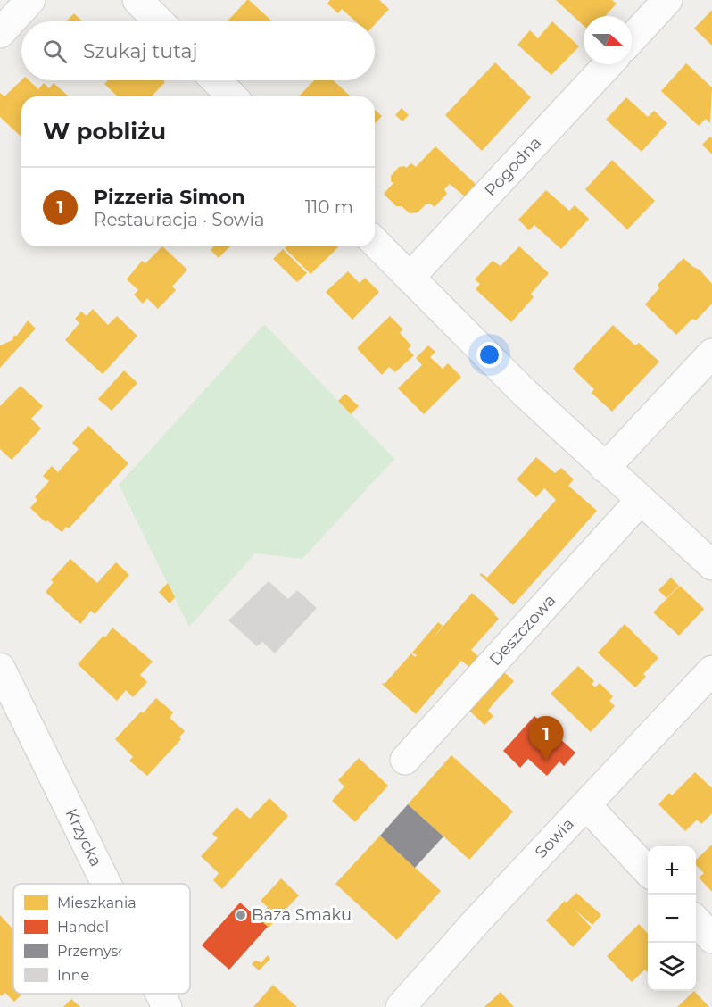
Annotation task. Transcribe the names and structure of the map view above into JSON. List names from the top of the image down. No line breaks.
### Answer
{"streets":{"street":["Pogodna","Deszczowa","Krzycka","Sowia"]},"places":["Baza Smaku"],"legend":["Mieszkania","Handel","Przemysł","Inne"],"north":"right","page":{"search":"Szukaj tutaj","heading":"W pobliżu","list":[{"mark":"1","name":"Pizzeria Simon","note":"Restauracja · Sowia","value":"110 m"}],"pins":"1","map_buttons":["+","−"]}}
